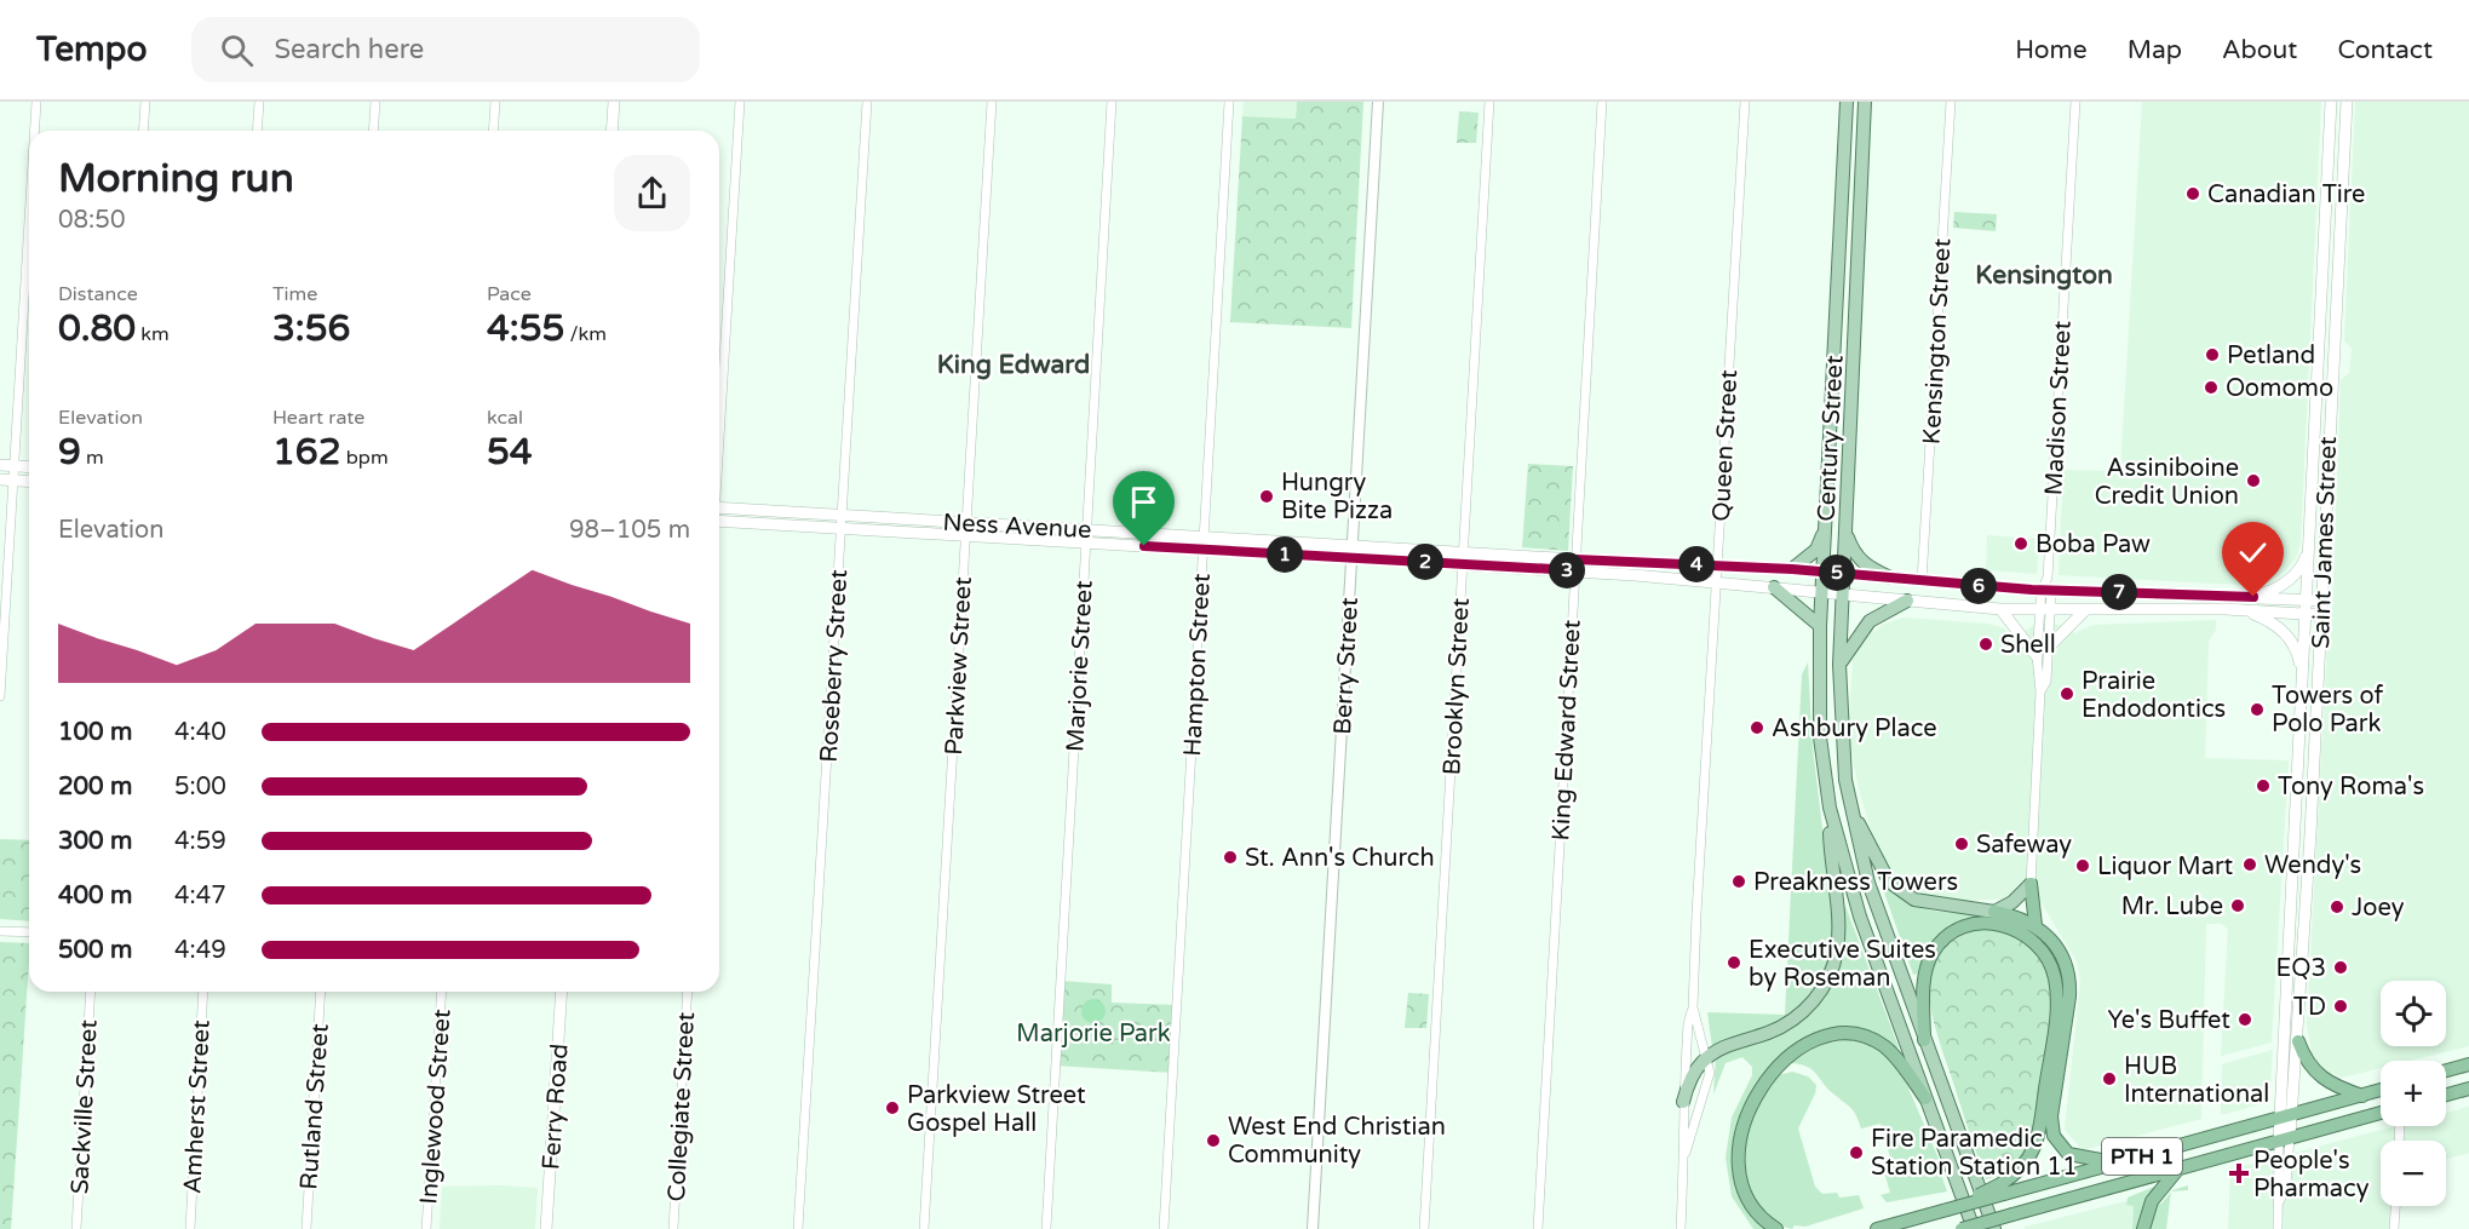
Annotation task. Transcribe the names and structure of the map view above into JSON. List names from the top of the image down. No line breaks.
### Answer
{"streets":{"highway":["PTH 1"],"main road":["Century Street","Ness Avenue","Saint James Street","Ferry Road"],"street":["Kensington Street","Madison Street","Queen Street","Hampton Street","Roseberry Street","Parkview Street","Marjorie Street","Berry Street","Brooklyn Street","King Edward Street","Sackville Street","Amherst Street","Rutland Street","Inglewood Street","Collegiate Street"]},"crossings":[["Kensington Street","Ness Avenue"],["Madison Street","Ness Avenue"],["Century Street","Ness Avenue"],["Queen Street","Ness Avenue"],["Ness Avenue","Saint James Street"],["Ness Avenue","Hampton Street"],["Ness Avenue","Roseberry Street"],["Ness Avenue","Parkview Street"],["Ness Avenue","Marjorie Street"],["Ness Avenue","Berry Street"],["Ness Avenue","Brooklyn Street"],["Ness Avenue","King Edward Street"],["Saint James Street","PTH 1"]],"districts":["Kensington","King Edward"],"parks":["Marjorie Park"],"places":{"other":["Canadian Tire","Petland","Oomomo","Assiniboine Credit Union","Hungry Bite Pizza","Boba Paw","Shell","Prairie Endodontics","Towers of Polo Park","Ashbury Place","Tony Roma's","Safeway","St. Ann's Church","Wendy's","Liquor Mart","Preakness Towers","Mr. Lube","Joey","Executive Suites by Roseman","EQ3","TD","Ye's Buffet","HUB International","Parkview Street Gospel Hall","West End Christian Community","Fire Paramedic Station Station 11"],"health":["People's Pharmacy"]},"page":{"header":"Tempo","search":"Search here","nav":["Home","Map","About","Contact"],"heading":["Morning run","08:50"],"stats":[["Distance","0.80 km"],["Time","3:56"],["Pace","4:55 /km"],["Elevation","9 m"],["Heart rate","162 bpm"],["kcal","54"]],"chart":["Elevation","98–105 m"],"pins":["1","2","4","3","5","6","7"],"list":[{"name":"100 m","note":"4:40"},{"name":"200 m","note":"5:00"},{"name":"300 m","note":"4:59"},{"name":"400 m","note":"4:47"},{"name":"500 m","note":"4:49"}],"map_buttons":["+","−"]}}
